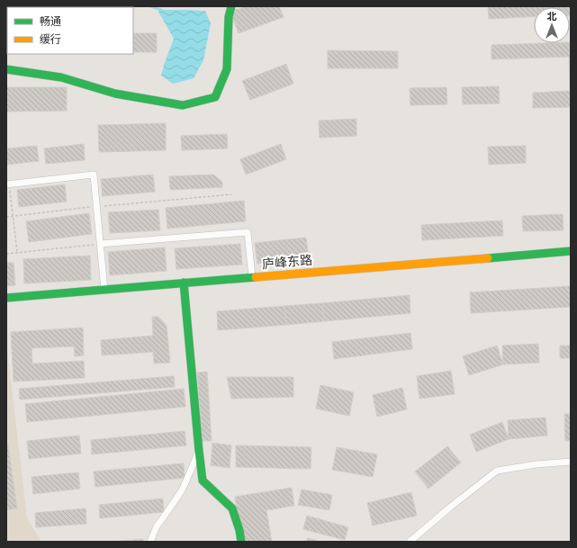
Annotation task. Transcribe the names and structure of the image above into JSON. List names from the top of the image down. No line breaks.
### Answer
{"streets":{"street":["庐峰东路"]},"legend":["畅通","缓行"],"north":"top"}
